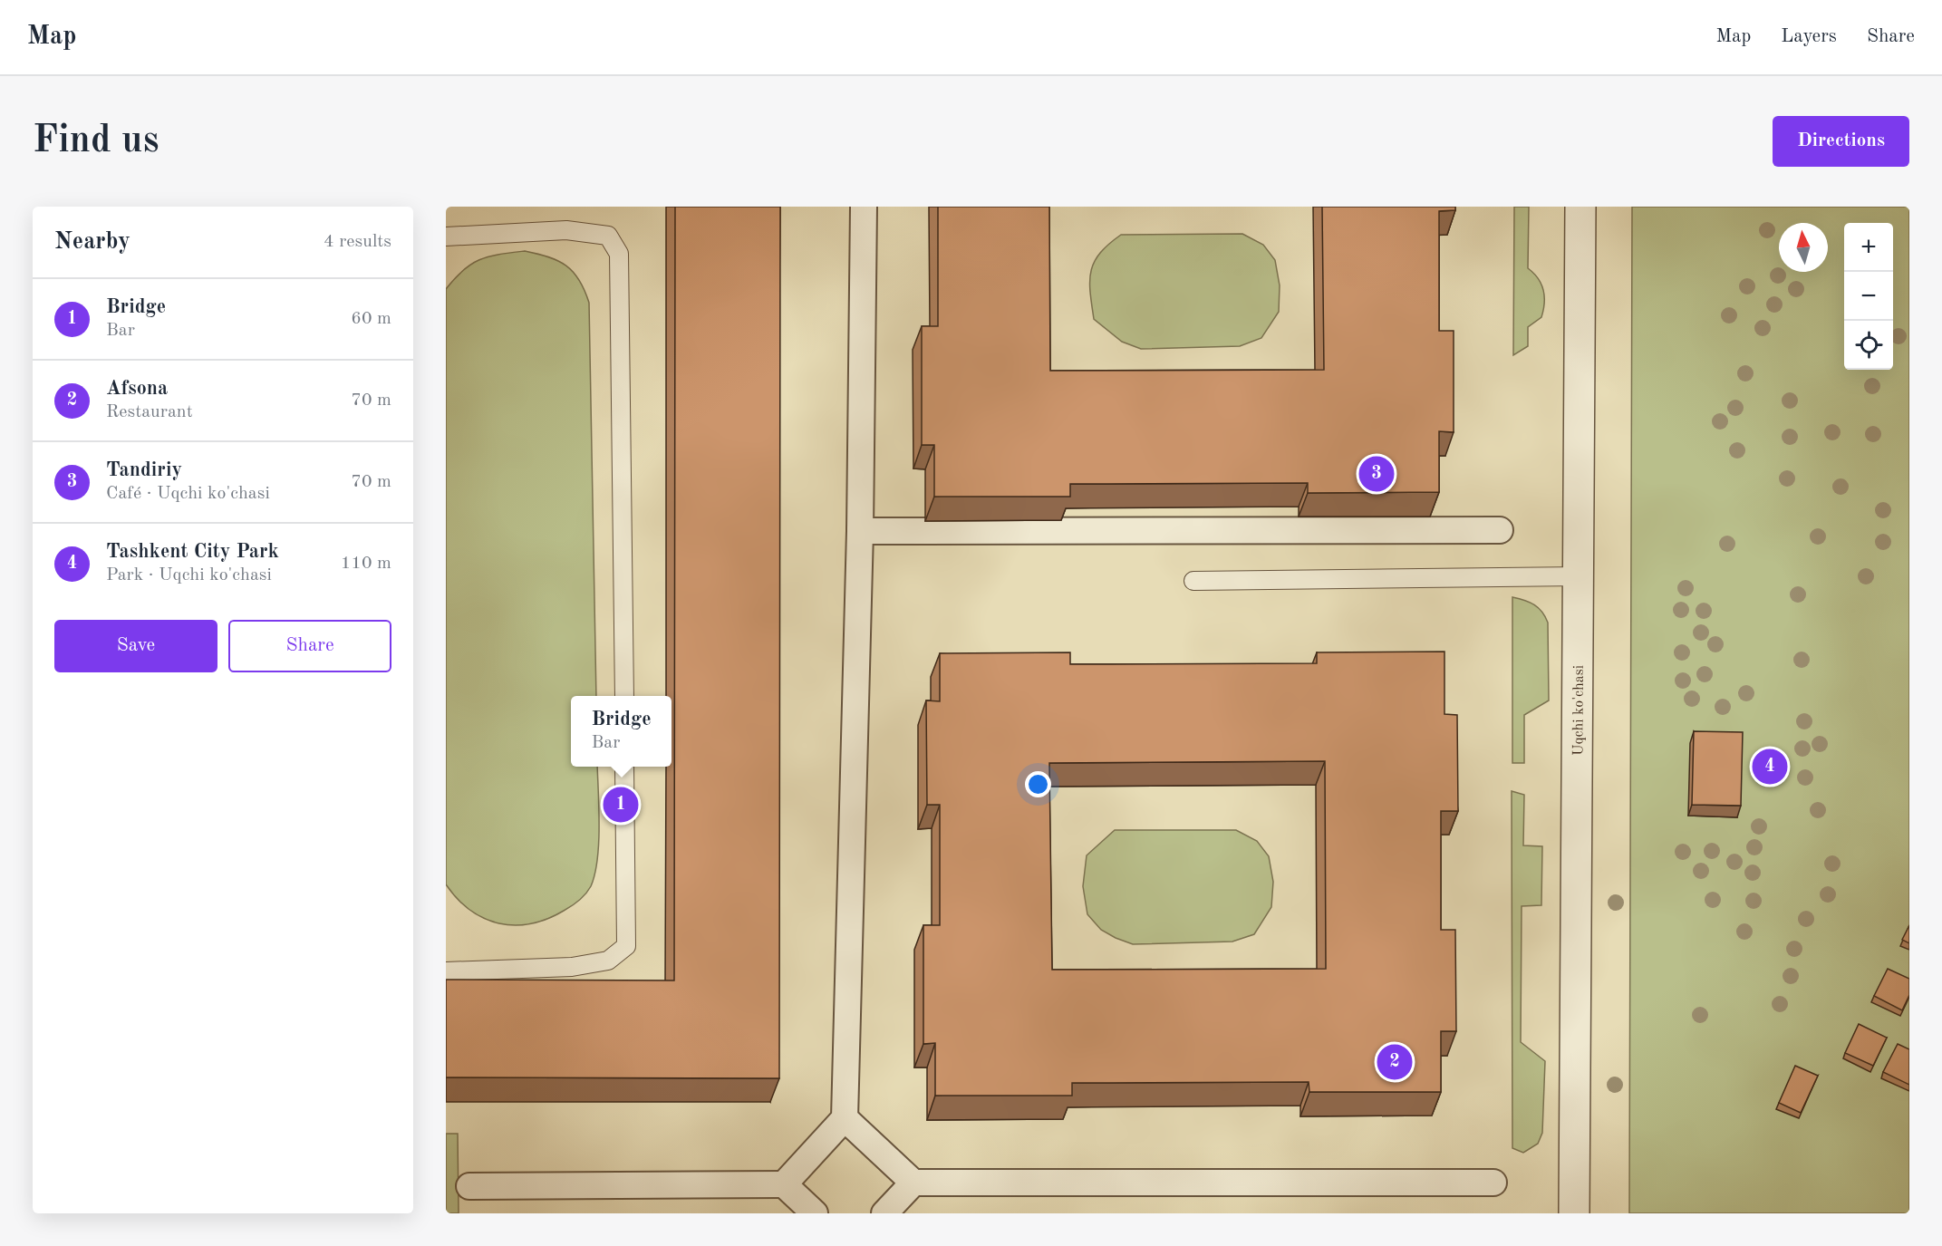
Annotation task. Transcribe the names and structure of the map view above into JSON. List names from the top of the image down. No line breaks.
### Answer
{"streets":{"street":["Uqchi ko'chasi"]},"north":"top","page":{"header":"Map","nav":["Map","Layers","Share"],"buttons":["Directions",["Save","Share"]],"title":"Find us","heading":["Nearby","4 results"],"map_buttons":["+","−"],"list":[{"mark":"1","name":"Bridge","note":"Bar","value":"60 m"},{"mark":"2","name":"Afsona","note":"Restaurant","value":"70 m"},{"mark":"3","name":"Tandiriy","note":"Café · Uqchi ko'chasi","value":"70 m"},{"mark":"4","name":"Tashkent City Park","note":"Park · Uqchi ko'chasi","value":"110 m"}],"pins":["3","4","1","2"],"popup":["Bridge","Bar"]}}
